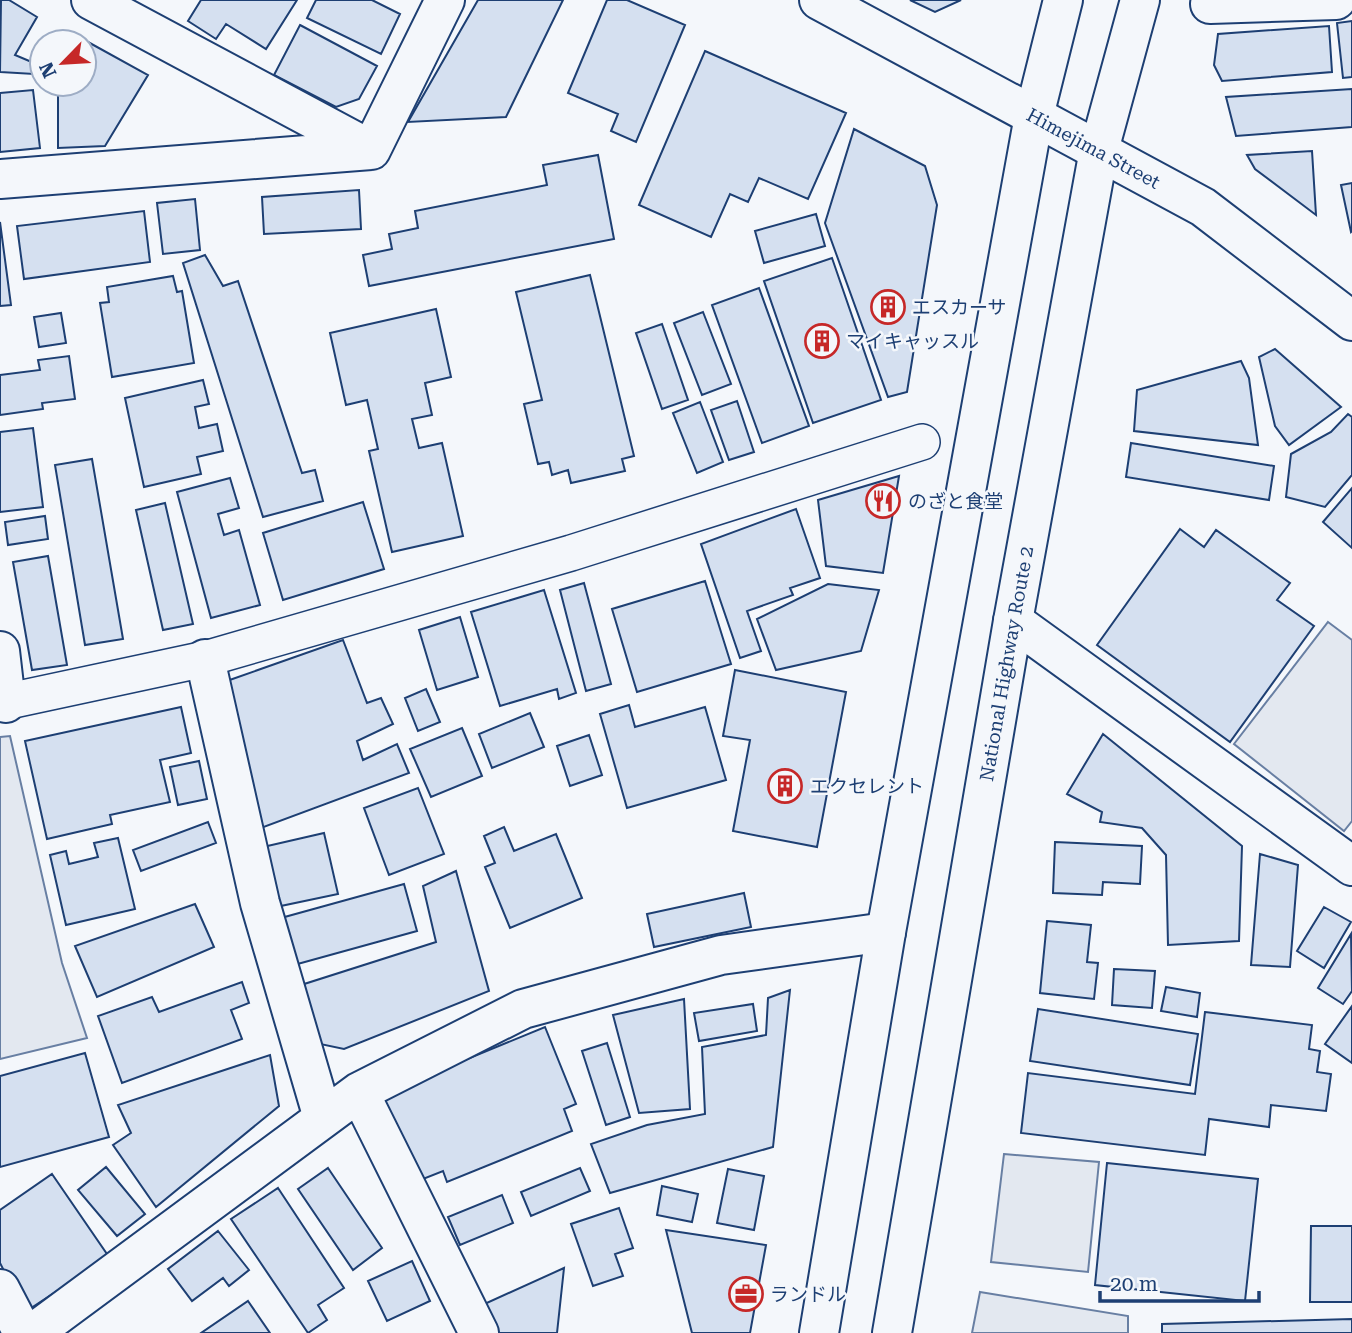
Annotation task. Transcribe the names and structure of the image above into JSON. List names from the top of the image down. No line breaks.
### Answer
{"streets":{"main road":["Himejima Street","National Highway Route 2"]},"crossings":[["Himejima Street","National Highway Route 2"]],"places":{"building":["エスカーサ","マイキャッスル","エクセレント"],"restaurant":["のざと食堂"],"office":["ランドル"]},"scale_bar":"20 m","north":"bottom left"}
